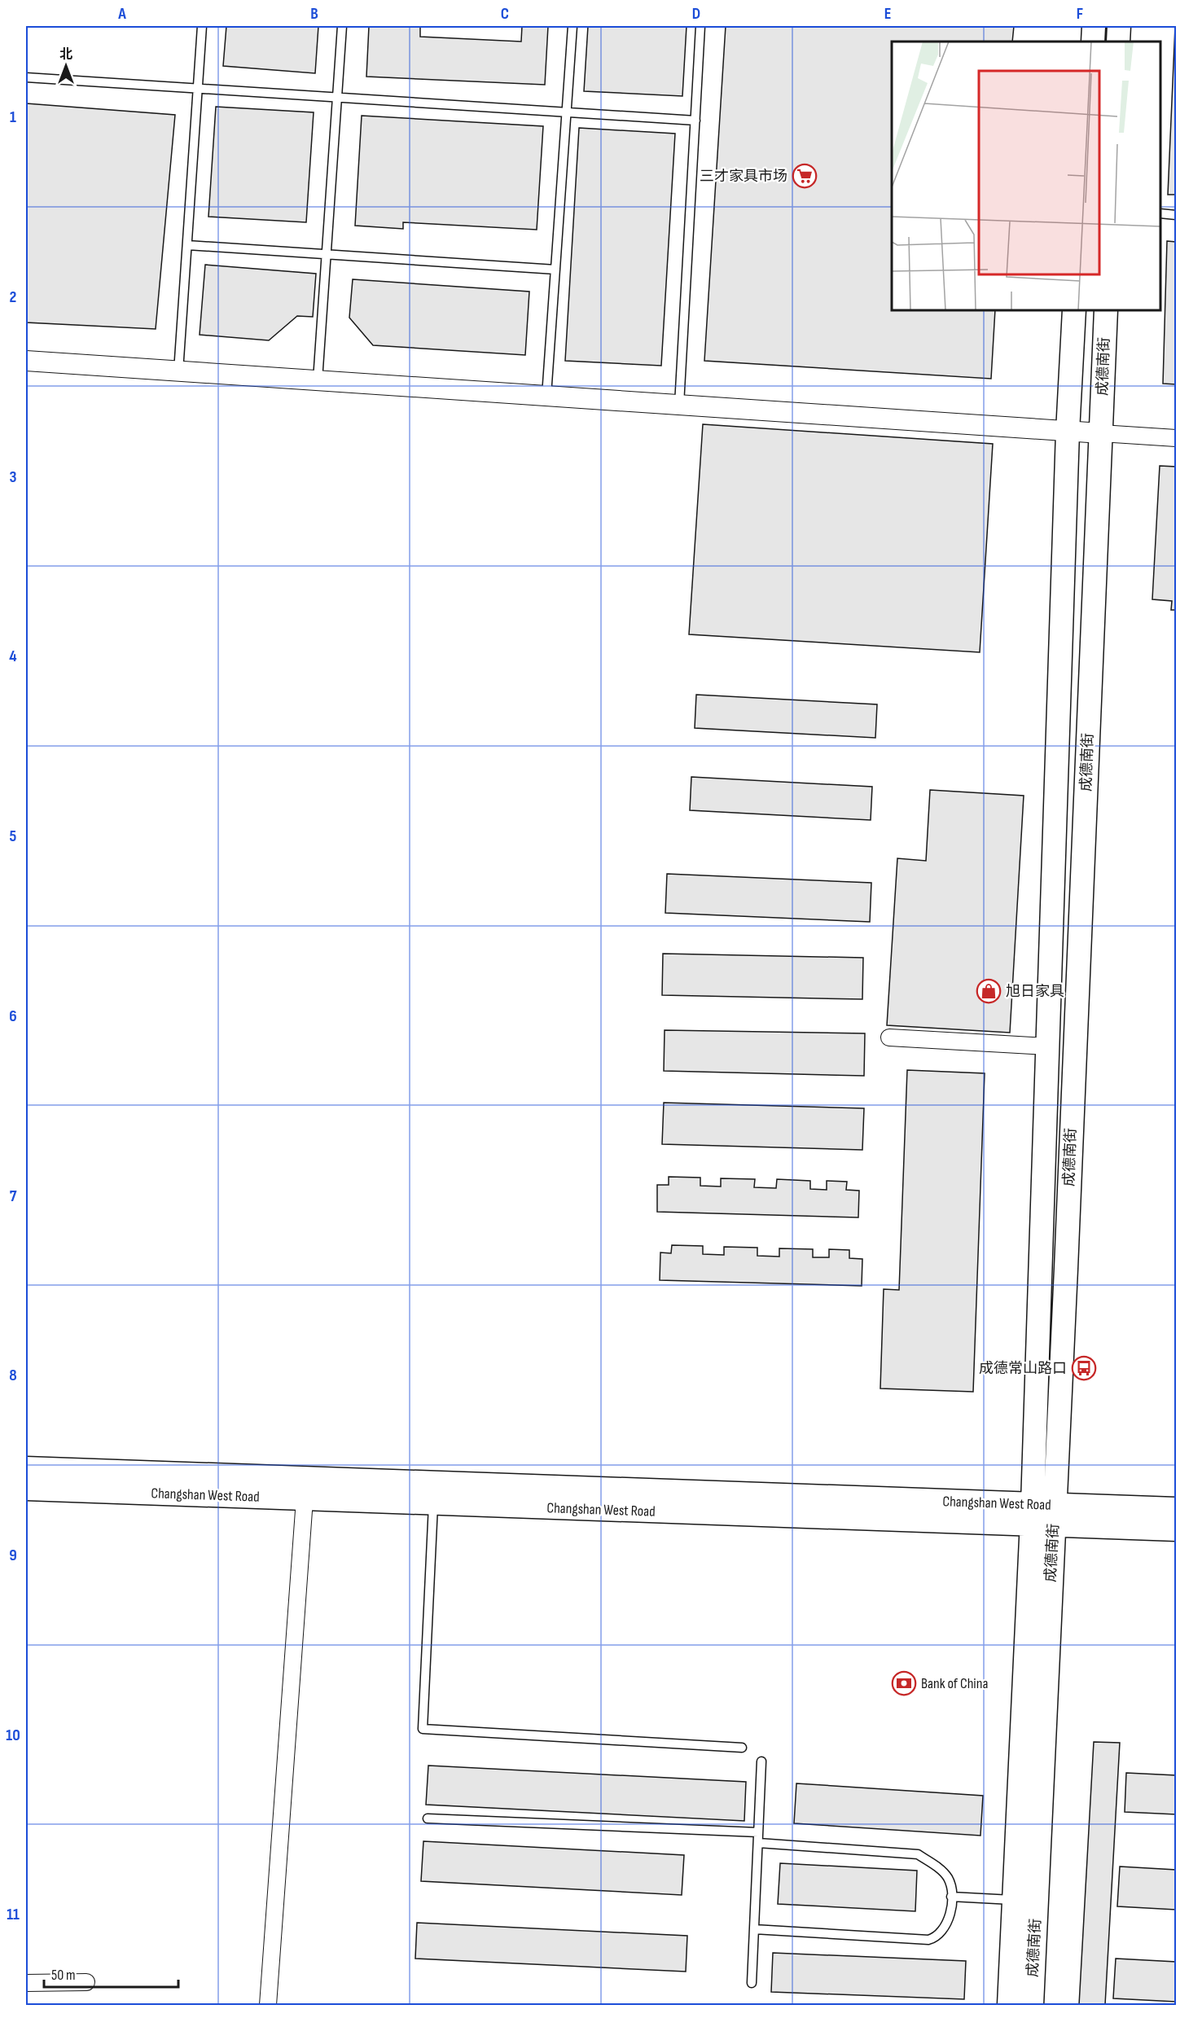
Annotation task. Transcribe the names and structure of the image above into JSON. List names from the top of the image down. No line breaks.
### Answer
{"streets":{"main road":["成德南街","Changshan West Road"]},"crossings":[["成德南街","Changshan West Road"]],"places":{"supermarket":["三才家具市场"],"shop":["旭日家具"],"bus stop":["成德常山路口"],"bank":["Bank of China"]},"scale_bar":"50 m","north":"top","grid":{"columns":["A","B","C","D","E","F"],"rows":["1","2","3","4","5","6","7","8","9","10","11"]}}
